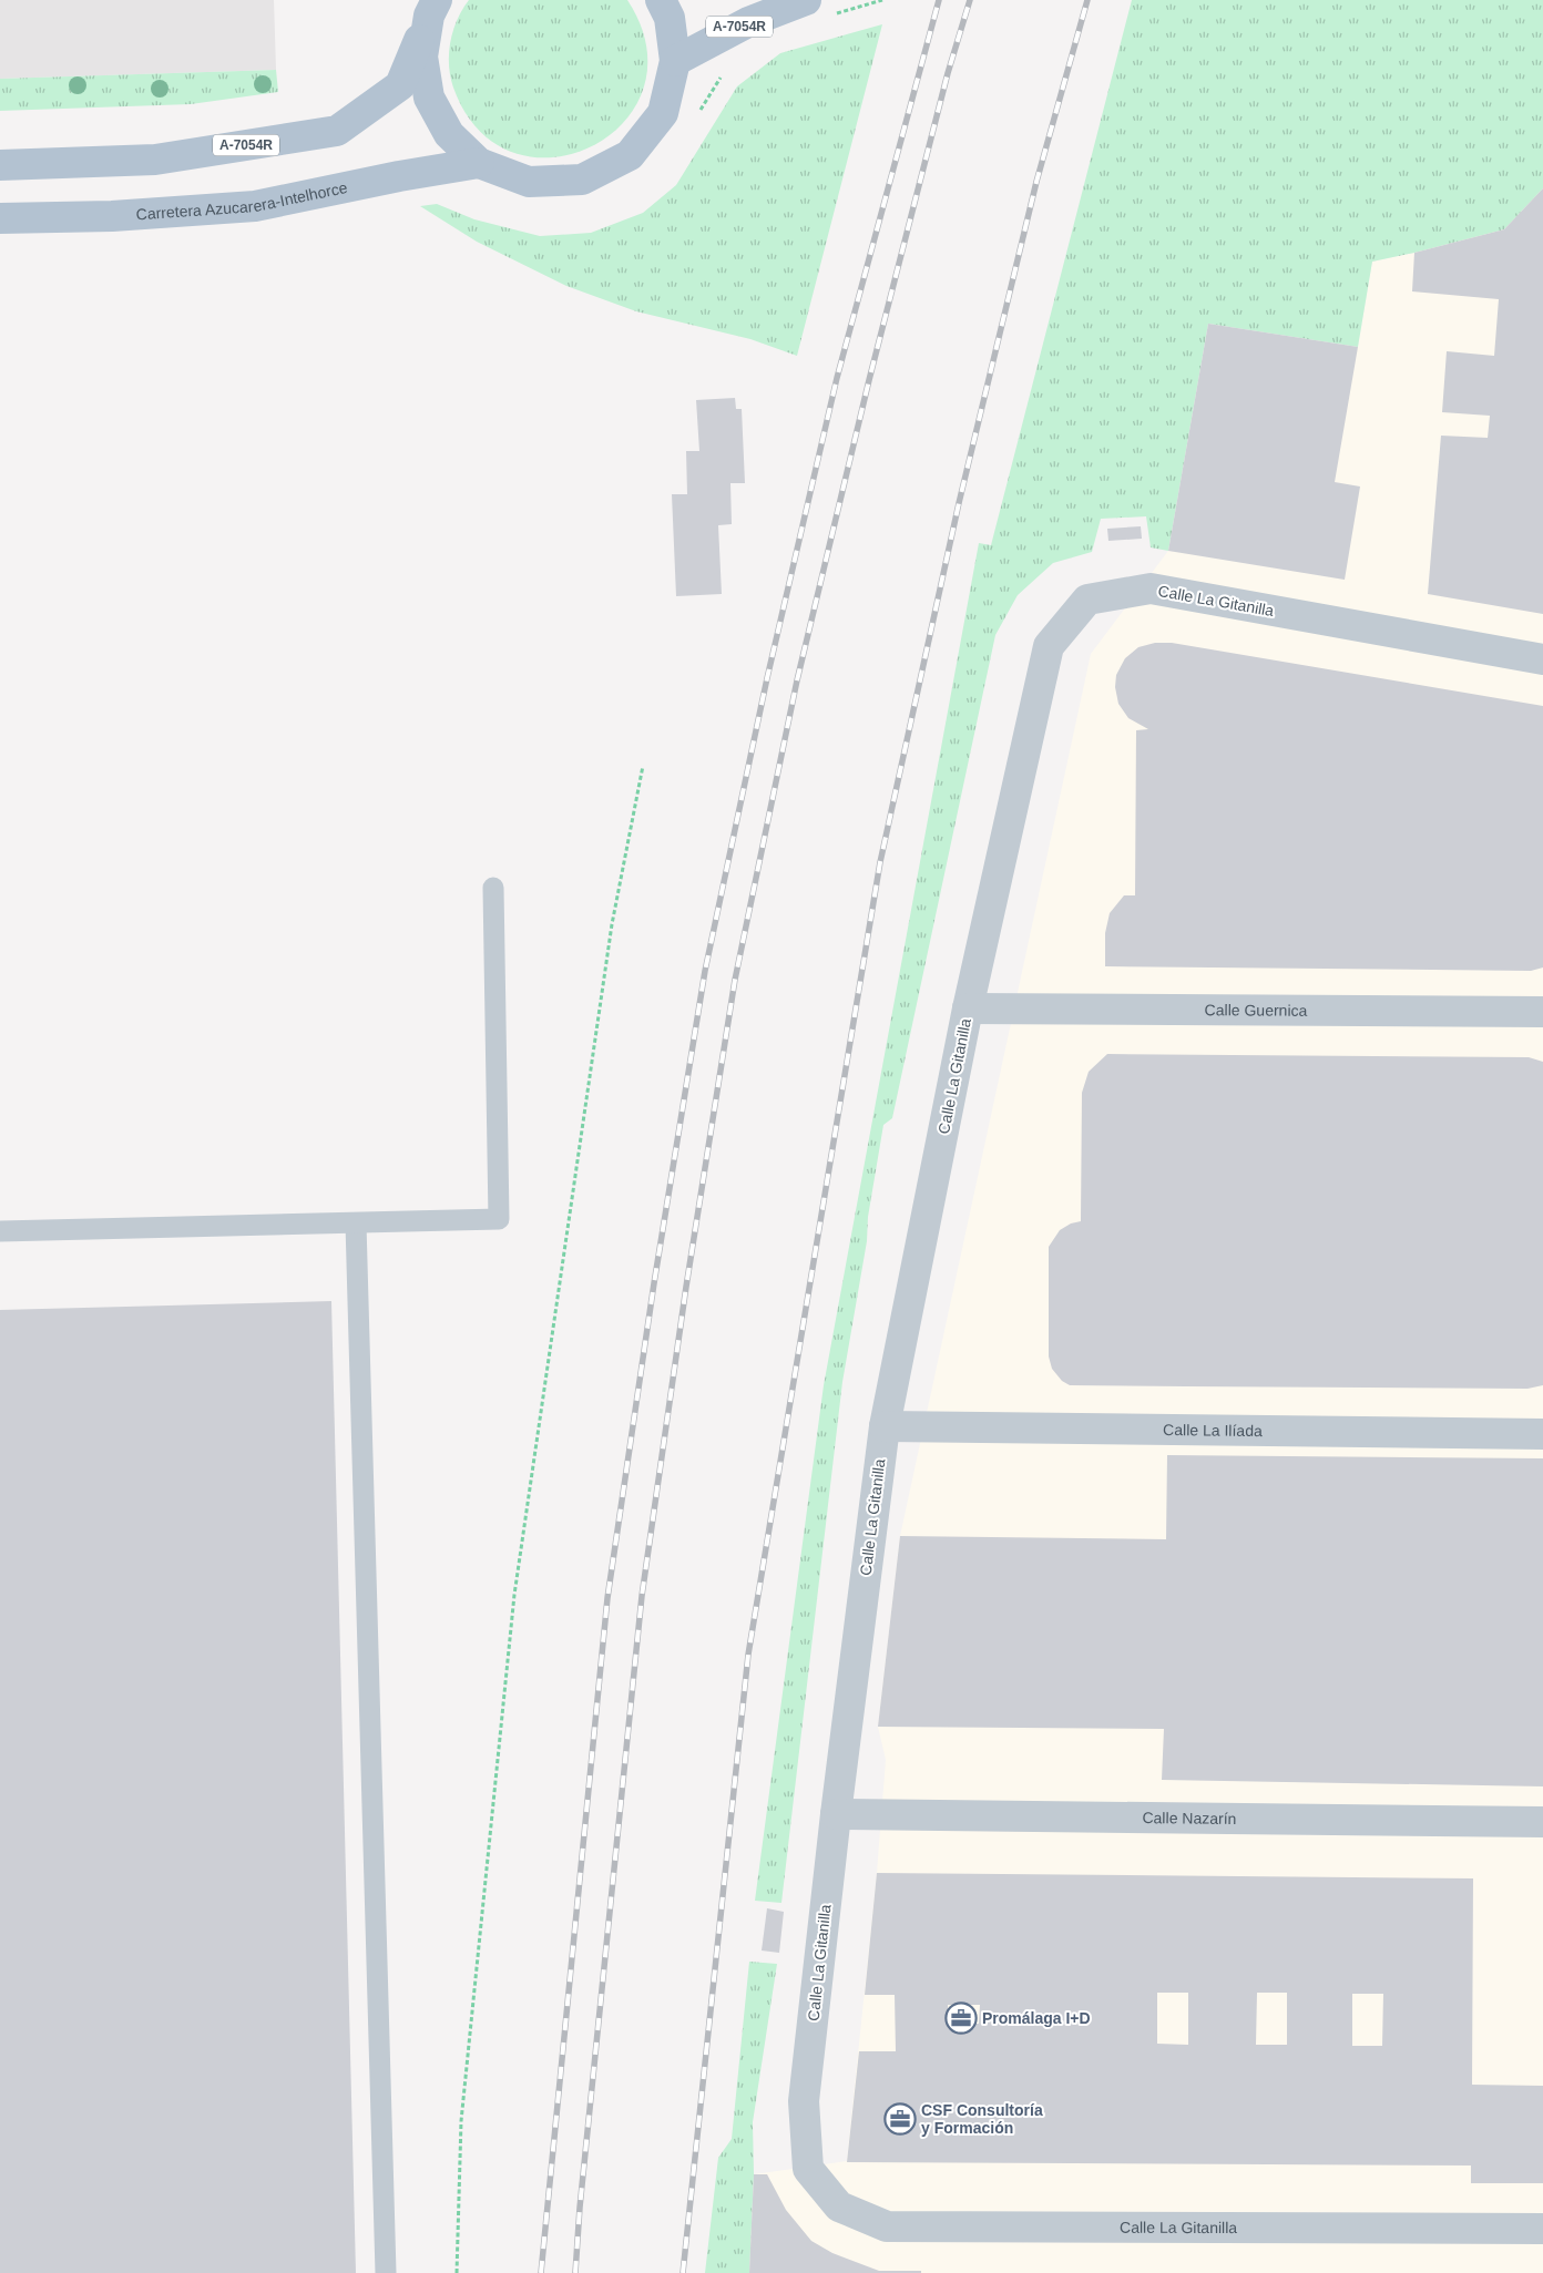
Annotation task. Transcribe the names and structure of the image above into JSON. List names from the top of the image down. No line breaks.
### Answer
{"streets":{"main road":["A-7054R","Carretera Azucarera-Intelhorce"],"street":["Calle La Gitanilla","Calle Guernica","Calle La Ilíada","Calle Nazarín"]},"crossings":[["A-7054R","Carretera Azucarera-Intelhorce"],["Calle La Gitanilla","Calle Guernica"],["Calle La Gitanilla","Calle La Ilíada"],["Calle La Gitanilla","Calle Nazarín"]],"places":{"office":["Promálaga I+D","CSF Consultoría y Formación"]}}
